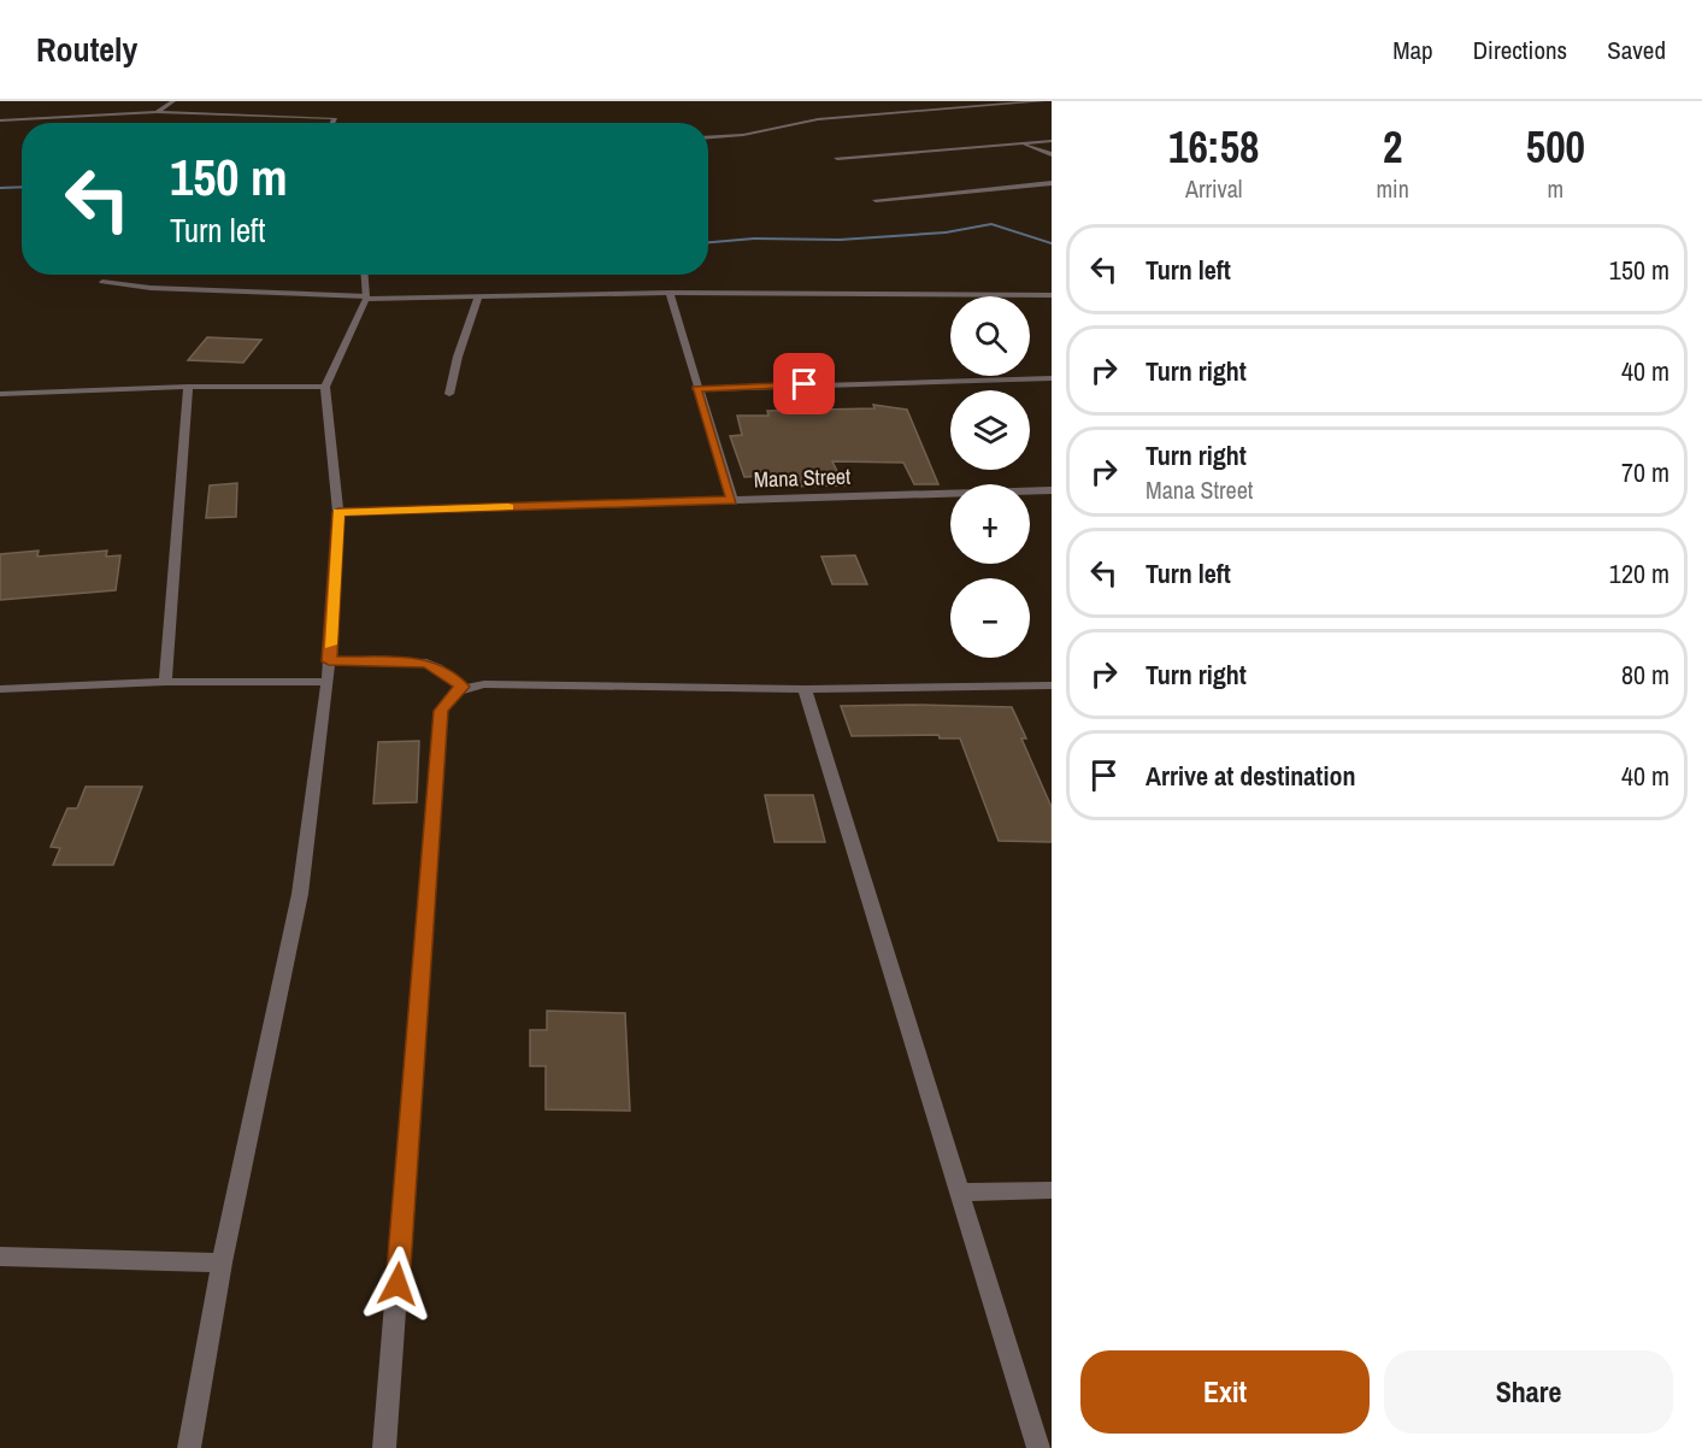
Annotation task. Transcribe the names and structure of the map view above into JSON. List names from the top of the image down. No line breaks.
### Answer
{"streets":{"street":["Mana Street"]},"page":{"header":"Routely","nav":["Map","Directions","Saved"],"eta":["16:58","Arrival","2","min","500","m"],"turn":["150 m","Turn left"],"list":[{"name":"Turn left","value":"150 m"},{"name":"Turn right","value":"40 m"},{"name":"Turn right","note":"Mana Street","value":"70 m"},{"name":"Turn left","value":"120 m"},{"name":"Turn right","value":"80 m"},{"name":"Arrive at destination","value":"40 m"}],"map_buttons":["+","−"],"buttons":["Exit","Share"]}}
